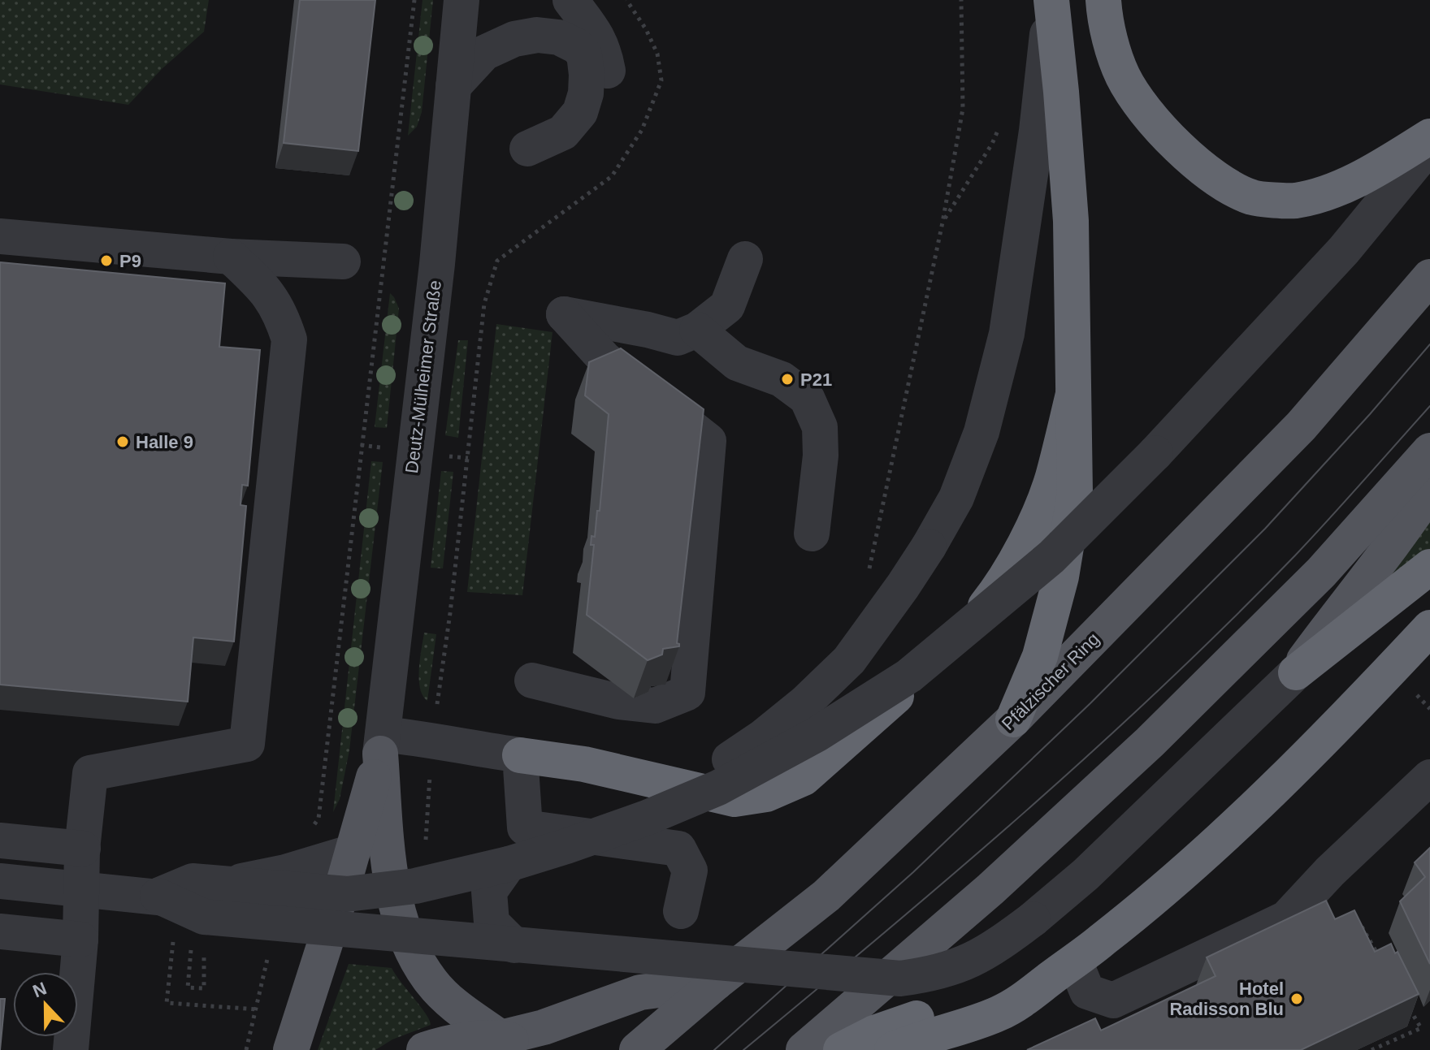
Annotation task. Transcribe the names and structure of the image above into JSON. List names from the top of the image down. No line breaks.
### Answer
{"streets":{"main road":["Pfälzischer Ring"],"street":["Deutz-Mülheimer Straße"]},"places":["P9","P21","Halle 9","Hotel Radisson Blu"],"north":"top"}
